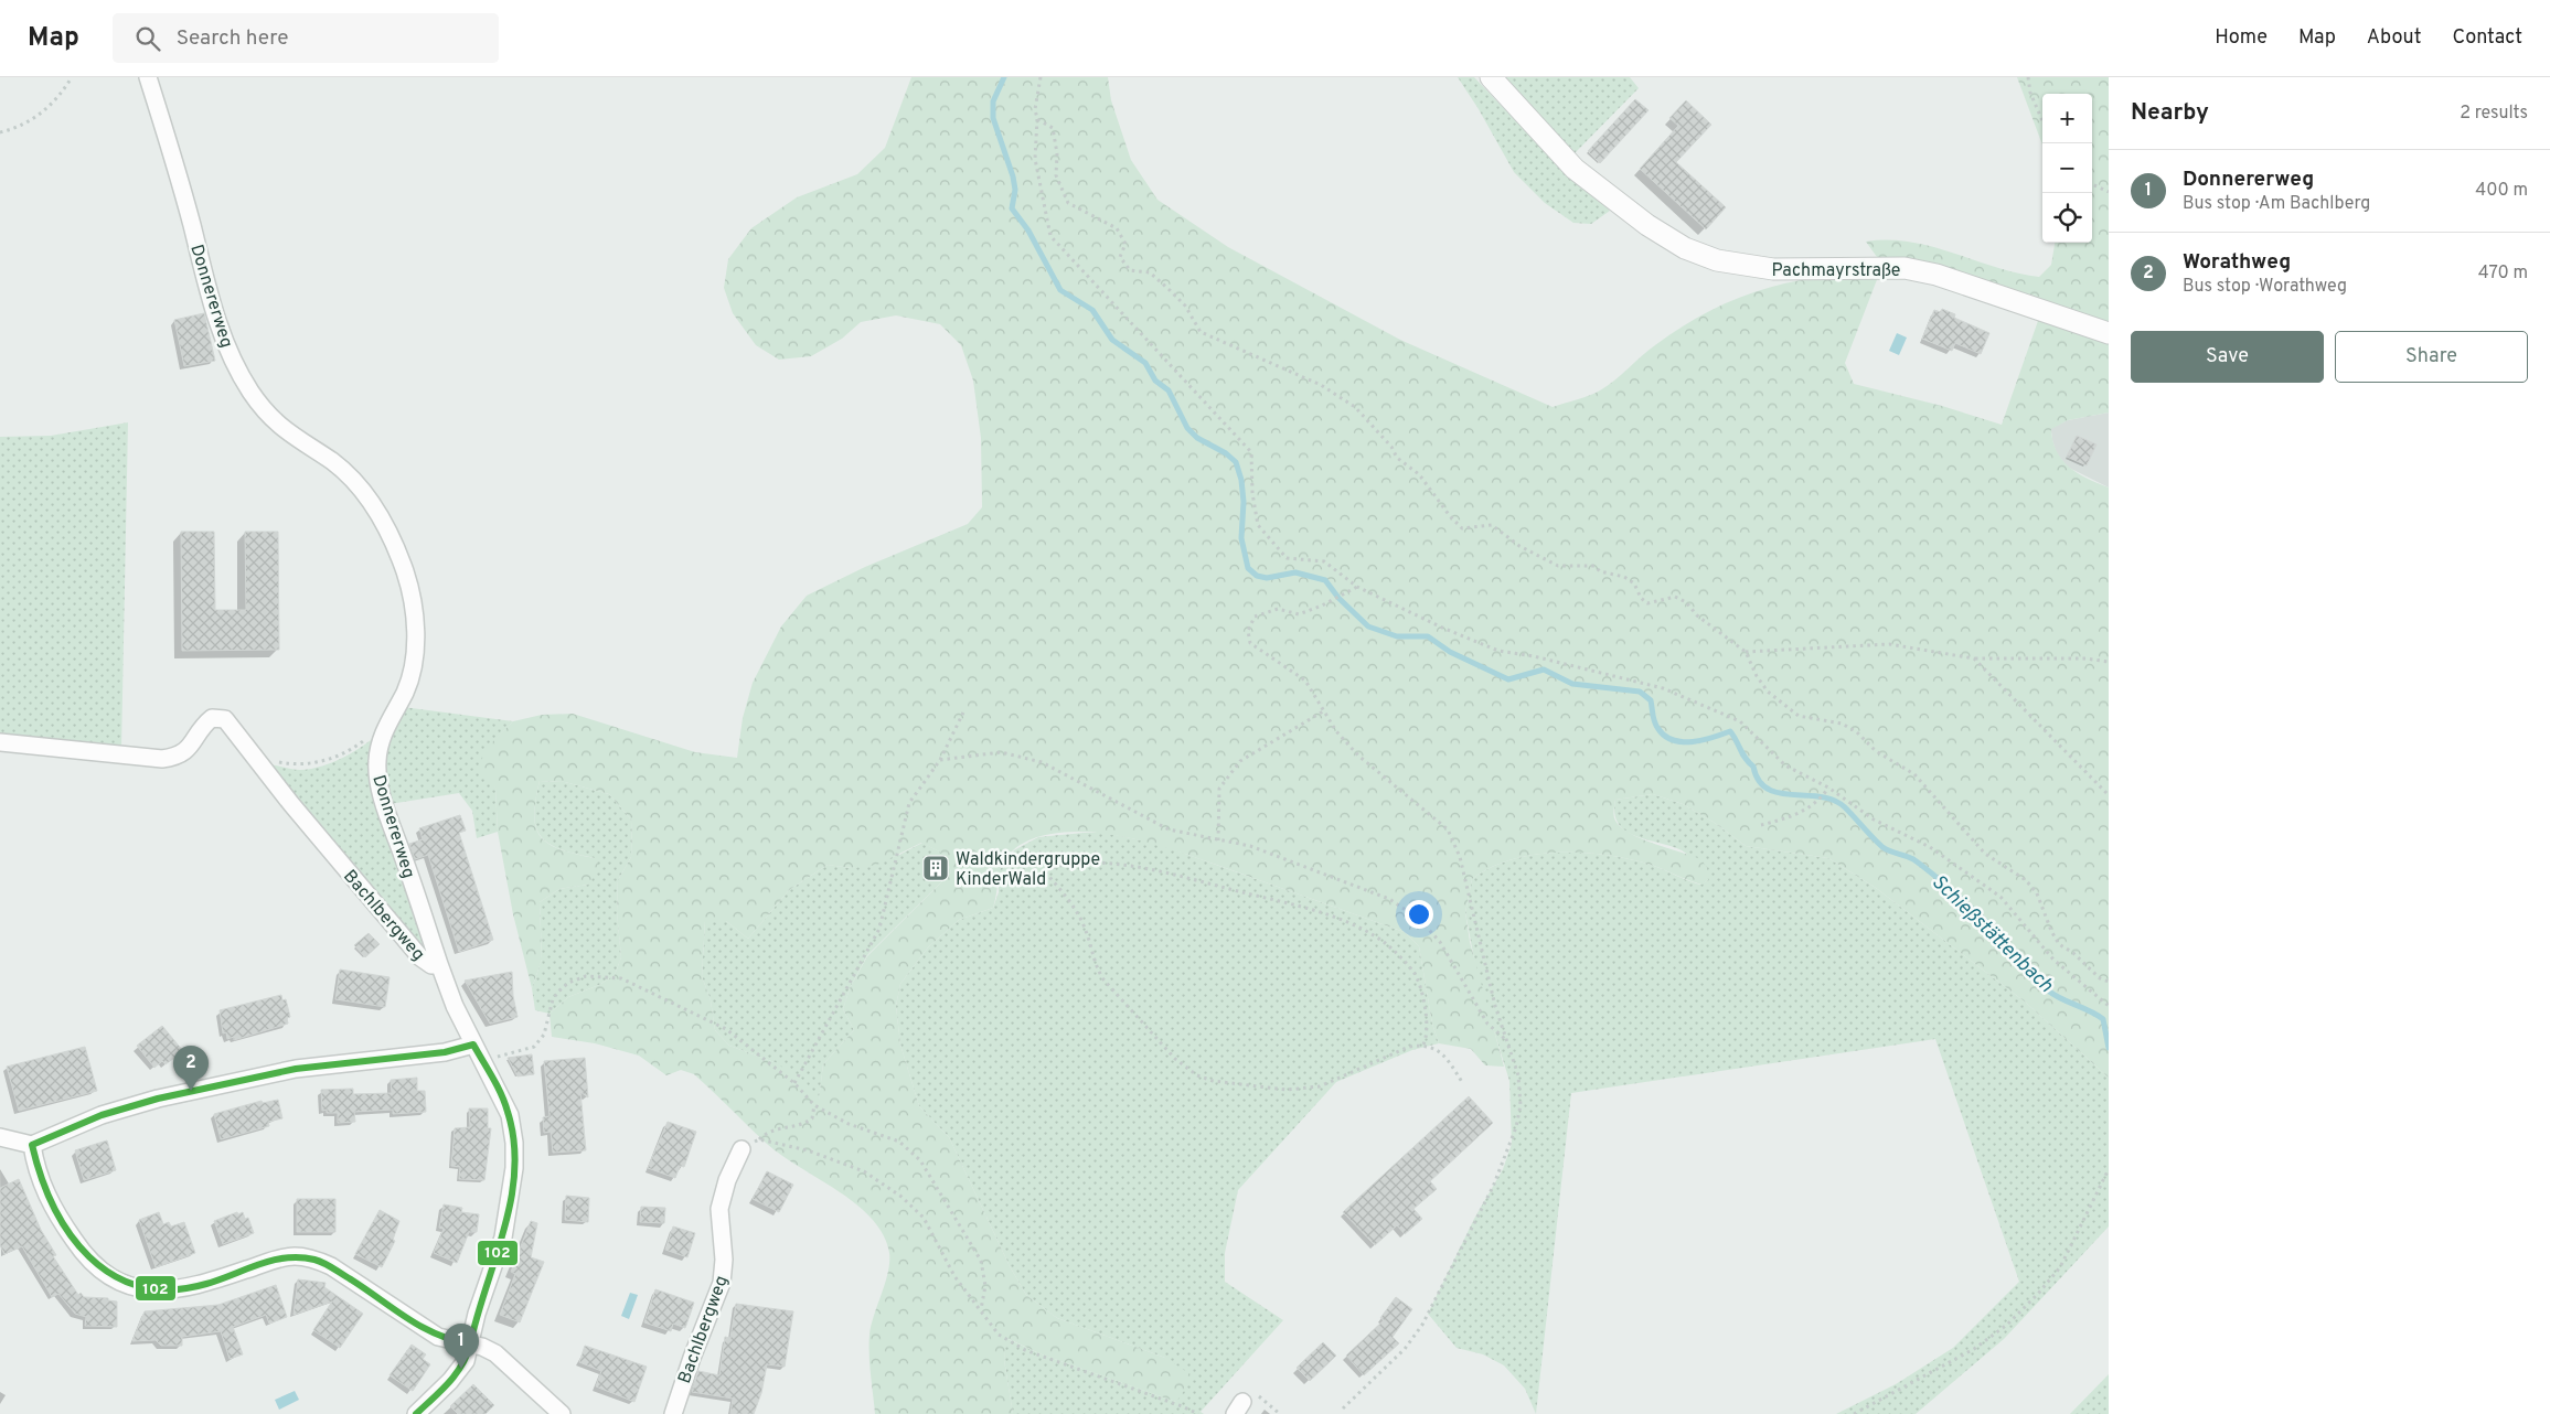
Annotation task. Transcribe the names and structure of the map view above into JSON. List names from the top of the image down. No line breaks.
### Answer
{"streets":{"street":["Pachmayrstraße","Donnererweg","Bachlbergweg"]},"crossings":[["Donnererweg","Bachlbergweg"]],"water":["Schießstättenbach"],"places":{"building":["Waldkindergruppe KinderWald"]},"lines":["transit line 102"],"page":{"header":"Map","search":"Search here","nav":["Home","Map","About","Contact"],"heading":["Nearby","2 results"],"map_buttons":["+","−"],"list":[{"mark":"1","name":"Donnererweg","note":"Bus stop · Am Bachlberg","value":"400 m"},{"mark":"2","name":"Worathweg","note":"Bus stop · Worathweg","value":"470 m"}],"buttons":["Save","Share"],"pins":["2","1"]}}
